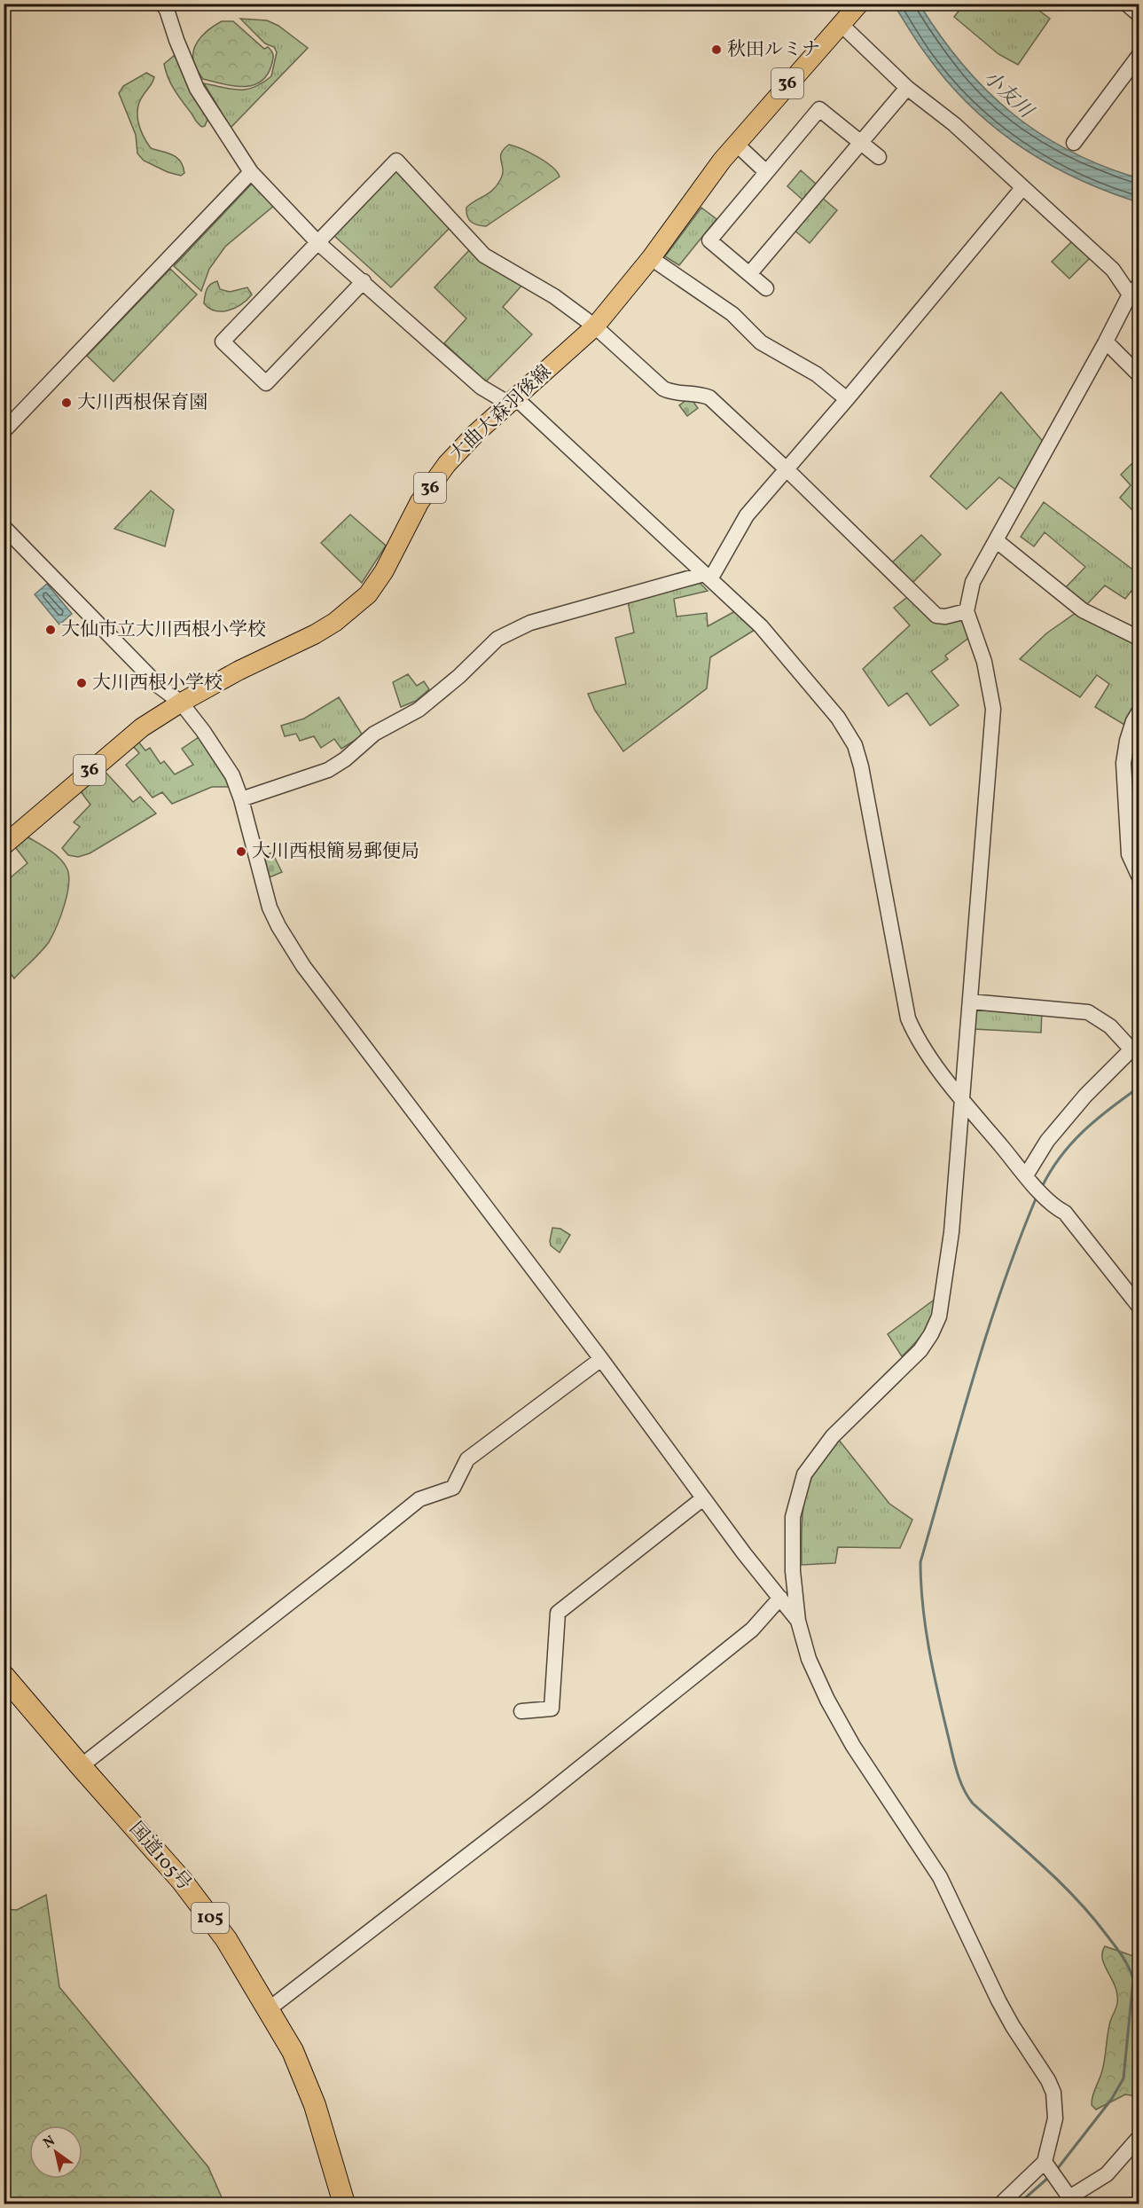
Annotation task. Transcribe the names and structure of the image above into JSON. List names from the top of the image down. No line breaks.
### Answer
{"streets":{"highway":["国道105号","105"],"main road":["36","大曲大森羽後線"]},"water":["小友川"],"places":["秋田ルミナ","大川西根保育園","大仙市立大川西根小学校","大川西根小学校","大川西根簡易郵便局"],"north":"top left"}
